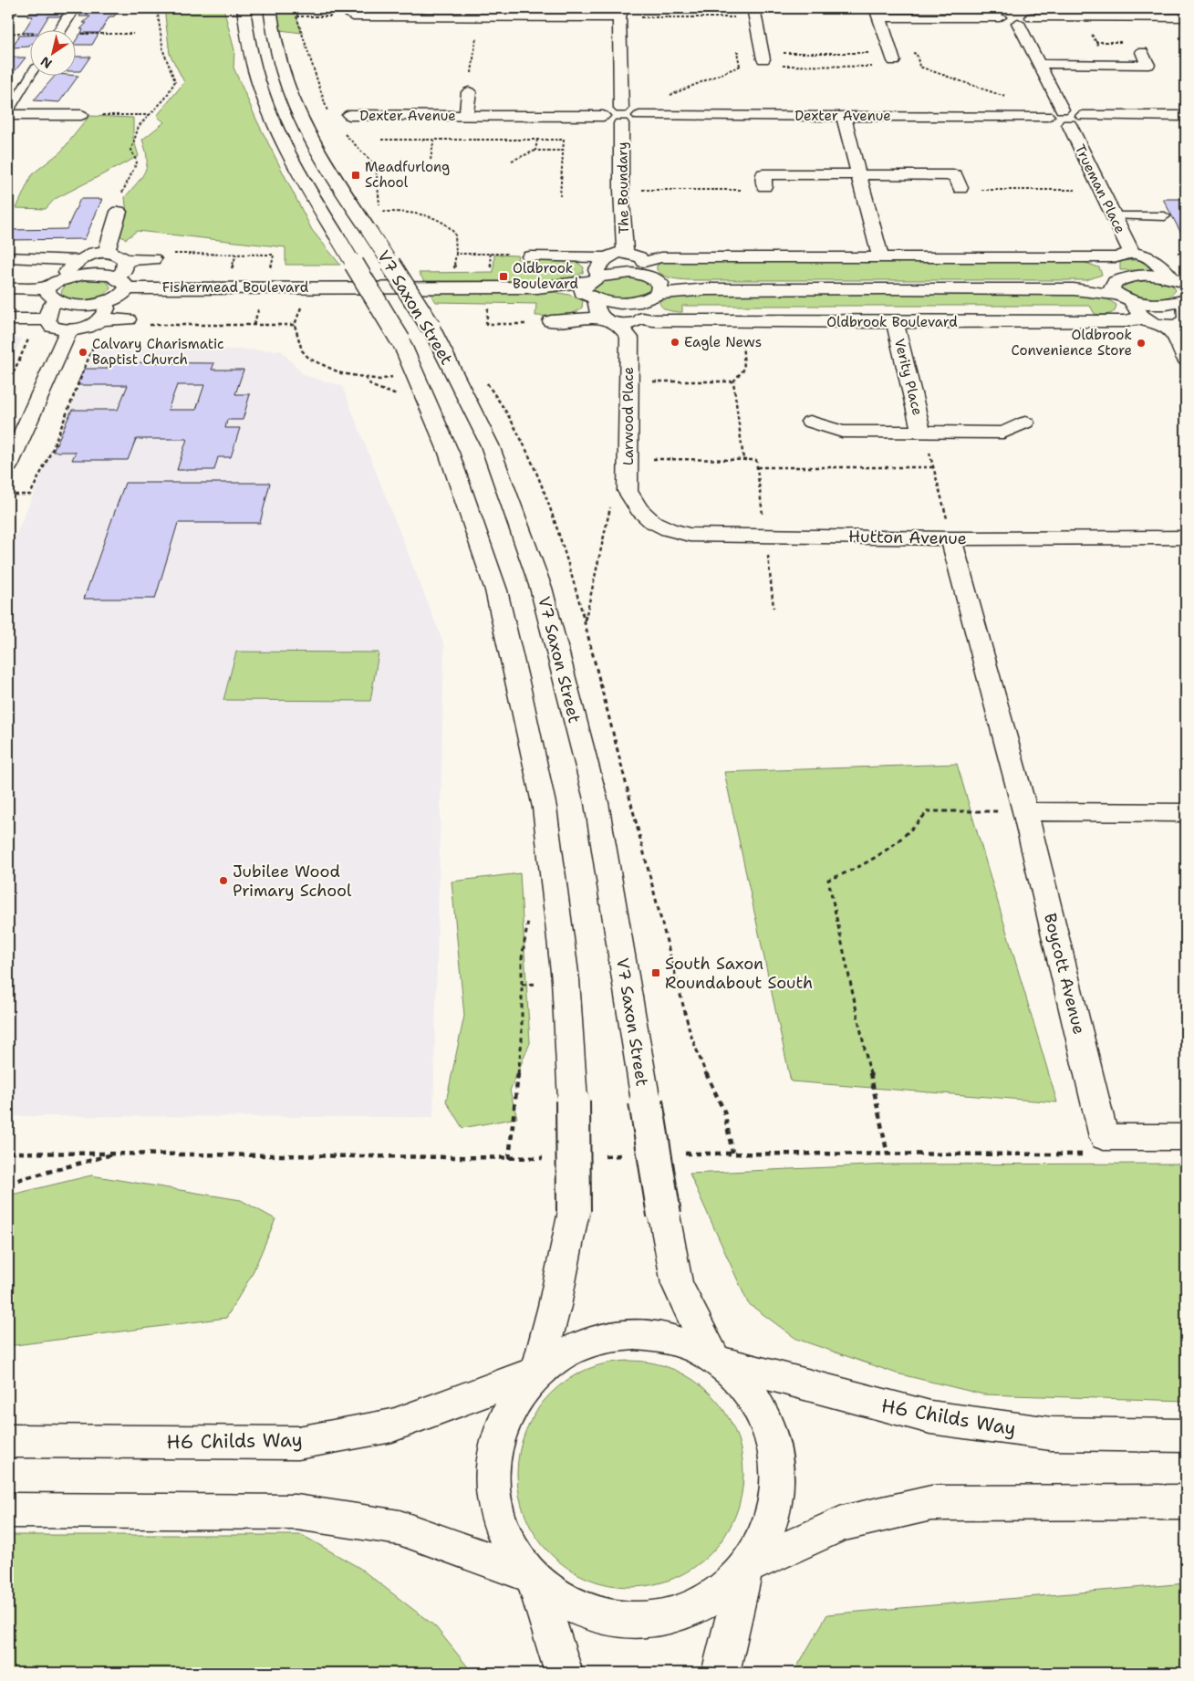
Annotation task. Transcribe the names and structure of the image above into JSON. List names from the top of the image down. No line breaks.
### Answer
{"streets":{"street":["Dexter Avenue","The Boundary","Trueman Place","Fishermead Boulevard","V7 Saxon Street","Oldbrook Boulevard","Verity Place","Larwood Place","Hutton Avenue","Boycott Avenue","H6 Childs Way"]},"crossings":[["Dexter Avenue","The Boundary"],["V7 Saxon Street","H6 Childs Way"],["Oldbrook Boulevard","Verity Place"],["Larwood Place","Hutton Avenue"],["Hutton Avenue","Boycott Avenue"]],"places":{"transit":["Meadfurlong School","Oldbrook Boulevard","South Saxon Roundabout South"],"other":["Eagle News","Oldbrook Convenience Store","Calvary Charismatic Baptist Church","Jubilee Wood Primary School"]},"north":"bottom left"}
